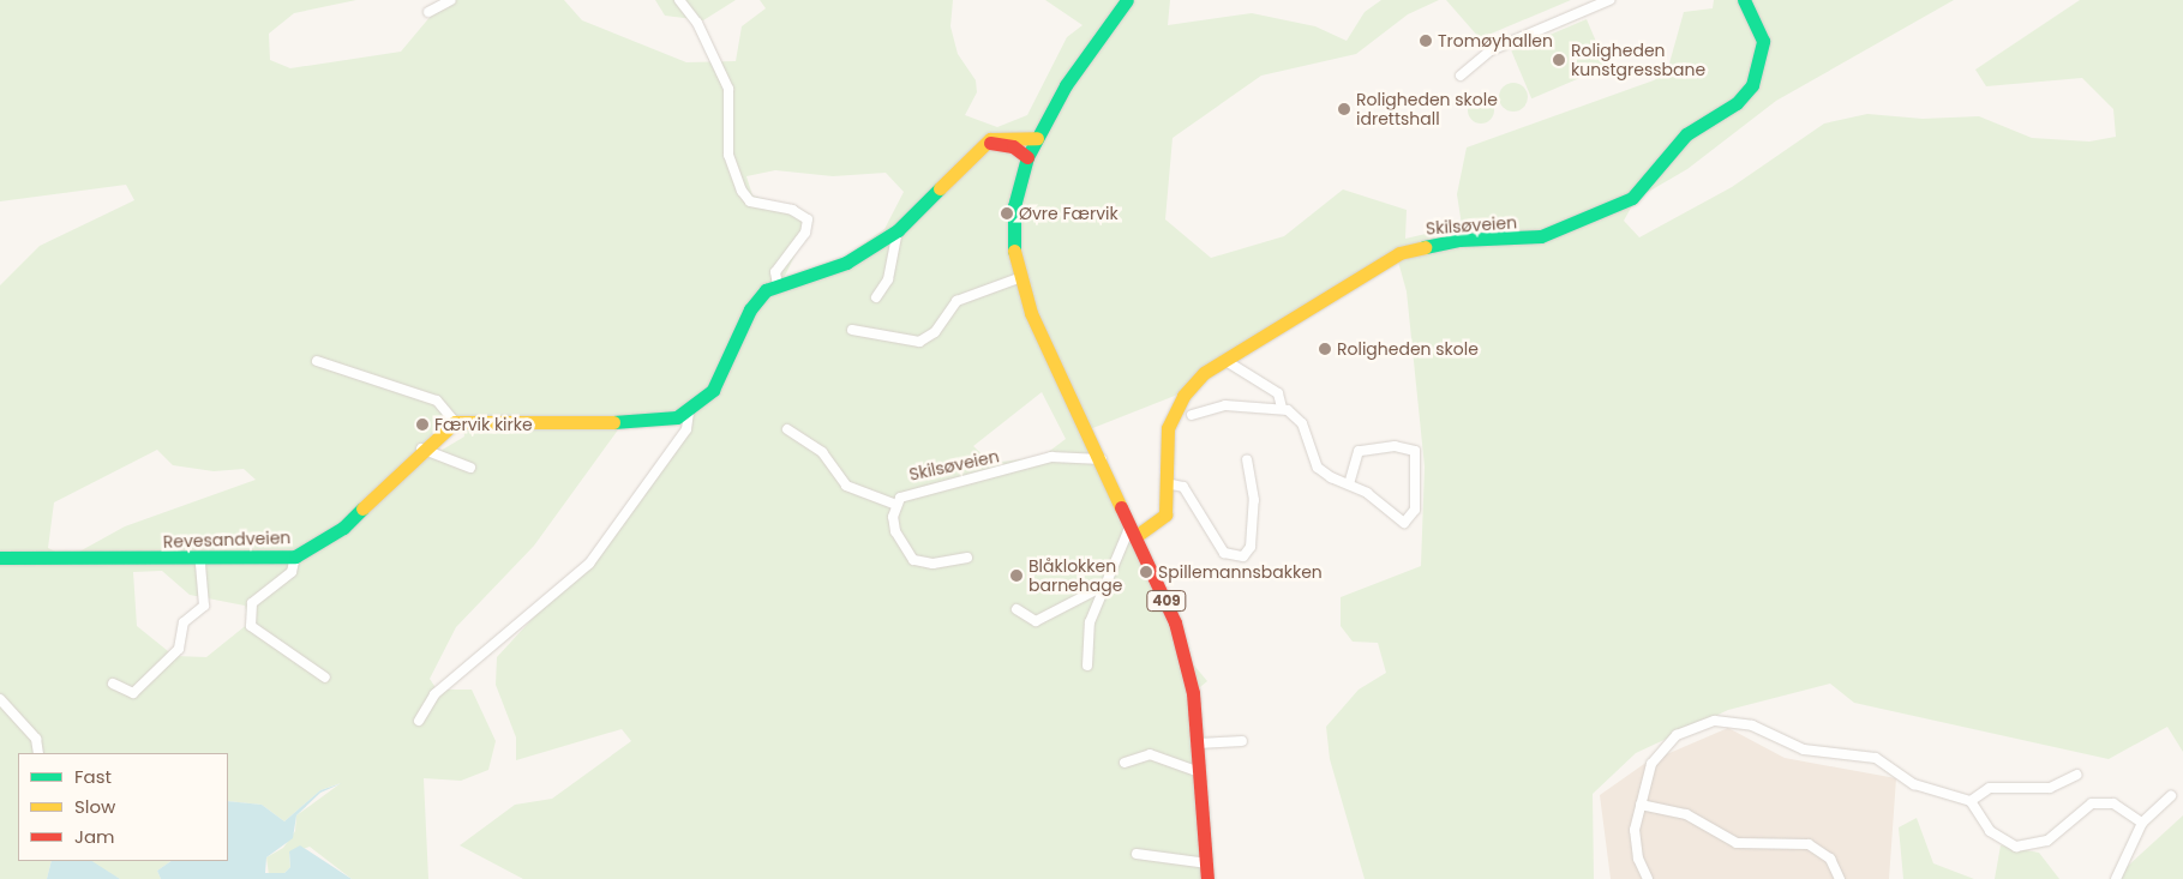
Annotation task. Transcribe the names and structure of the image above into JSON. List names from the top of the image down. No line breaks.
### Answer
{"streets":{"main road":["Skilsøveien","Revesandveien","409"]},"crossings":[["Skilsøveien","409"]],"places":["Tromøyhallen","Roligheden kunstgressbane","Roligheden skole idrettshall","Øvre Færvik","Roligheden skole","Færvik kirke","Spillemannsbakken","Blåklokken barnehage"],"legend":["Fast","Slow","Jam"]}
